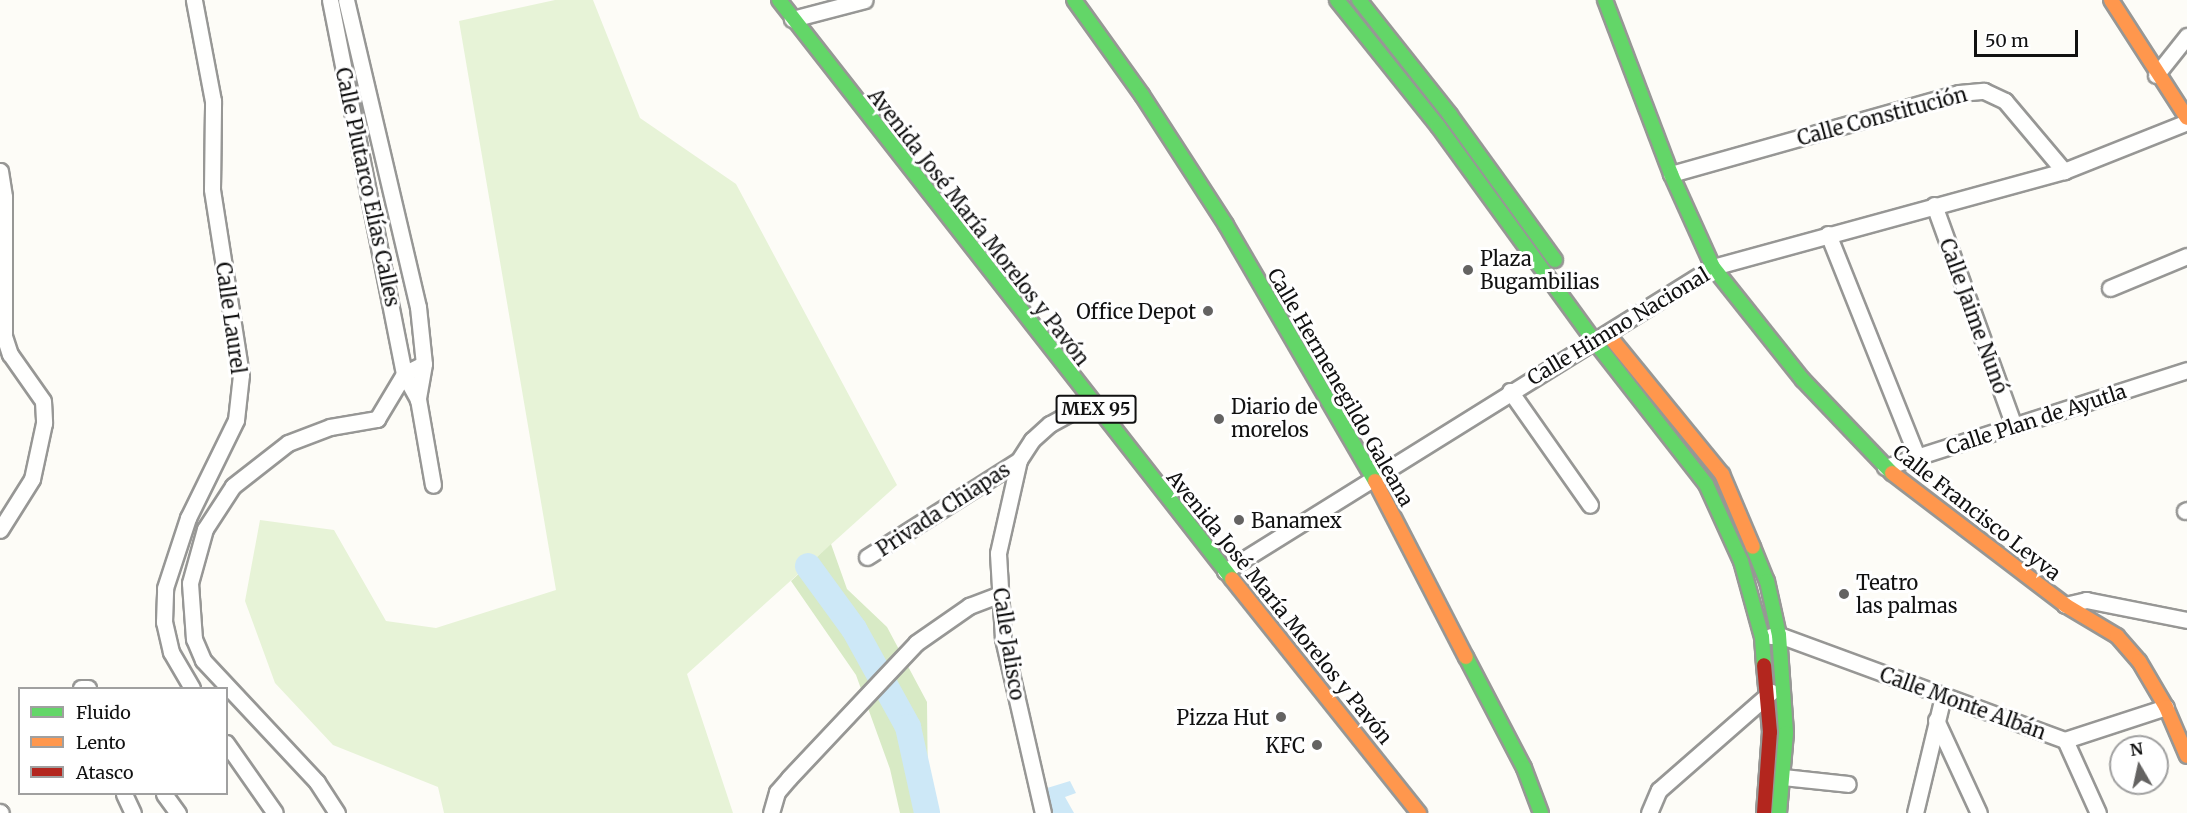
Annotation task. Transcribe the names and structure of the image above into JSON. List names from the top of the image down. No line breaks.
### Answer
{"streets":{"street":["Calle Constitución","Calle Plutarco Elías Calles","Avenida José María Morelos y Pavón","Calle Jaime Nunó","Calle Laurel","Calle Himno Nacional","Calle Hermenegildo Galeana","MEX 95","Calle Plan de Ayutla","Privada Chiapas","Calle Francisco Leyva","Calle Jalisco","Calle Monte Albán"]},"crossings":[["Calle Constitución","Calle Himno Nacional"],["Calle Constitución","Calle Francisco Leyva"],["Avenida José María Morelos y Pavón","Calle Himno Nacional"],["Avenida José María Morelos y Pavón","Calle Jalisco"],["Calle Jaime Nunó","Calle Himno Nacional"],["Calle Jaime Nunó","Calle Plan de Ayutla"],["Calle Himno Nacional","Calle Hermenegildo Galeana"],["Calle Himno Nacional","Calle Francisco Leyva"],["Calle Plan de Ayutla","Calle Francisco Leyva"],["Privada Chiapas","Calle Jalisco"],["Calle Francisco Leyva","Calle Monte Albán"]],"places":["Plaza Bugambilias","Office Depot","Diario de morelos","Banamex","Teatro las palmas","Pizza Hut","KFC"],"legend":["Fluido","Lento","Atasco"],"scale_bar":"50 m","north":"top"}
